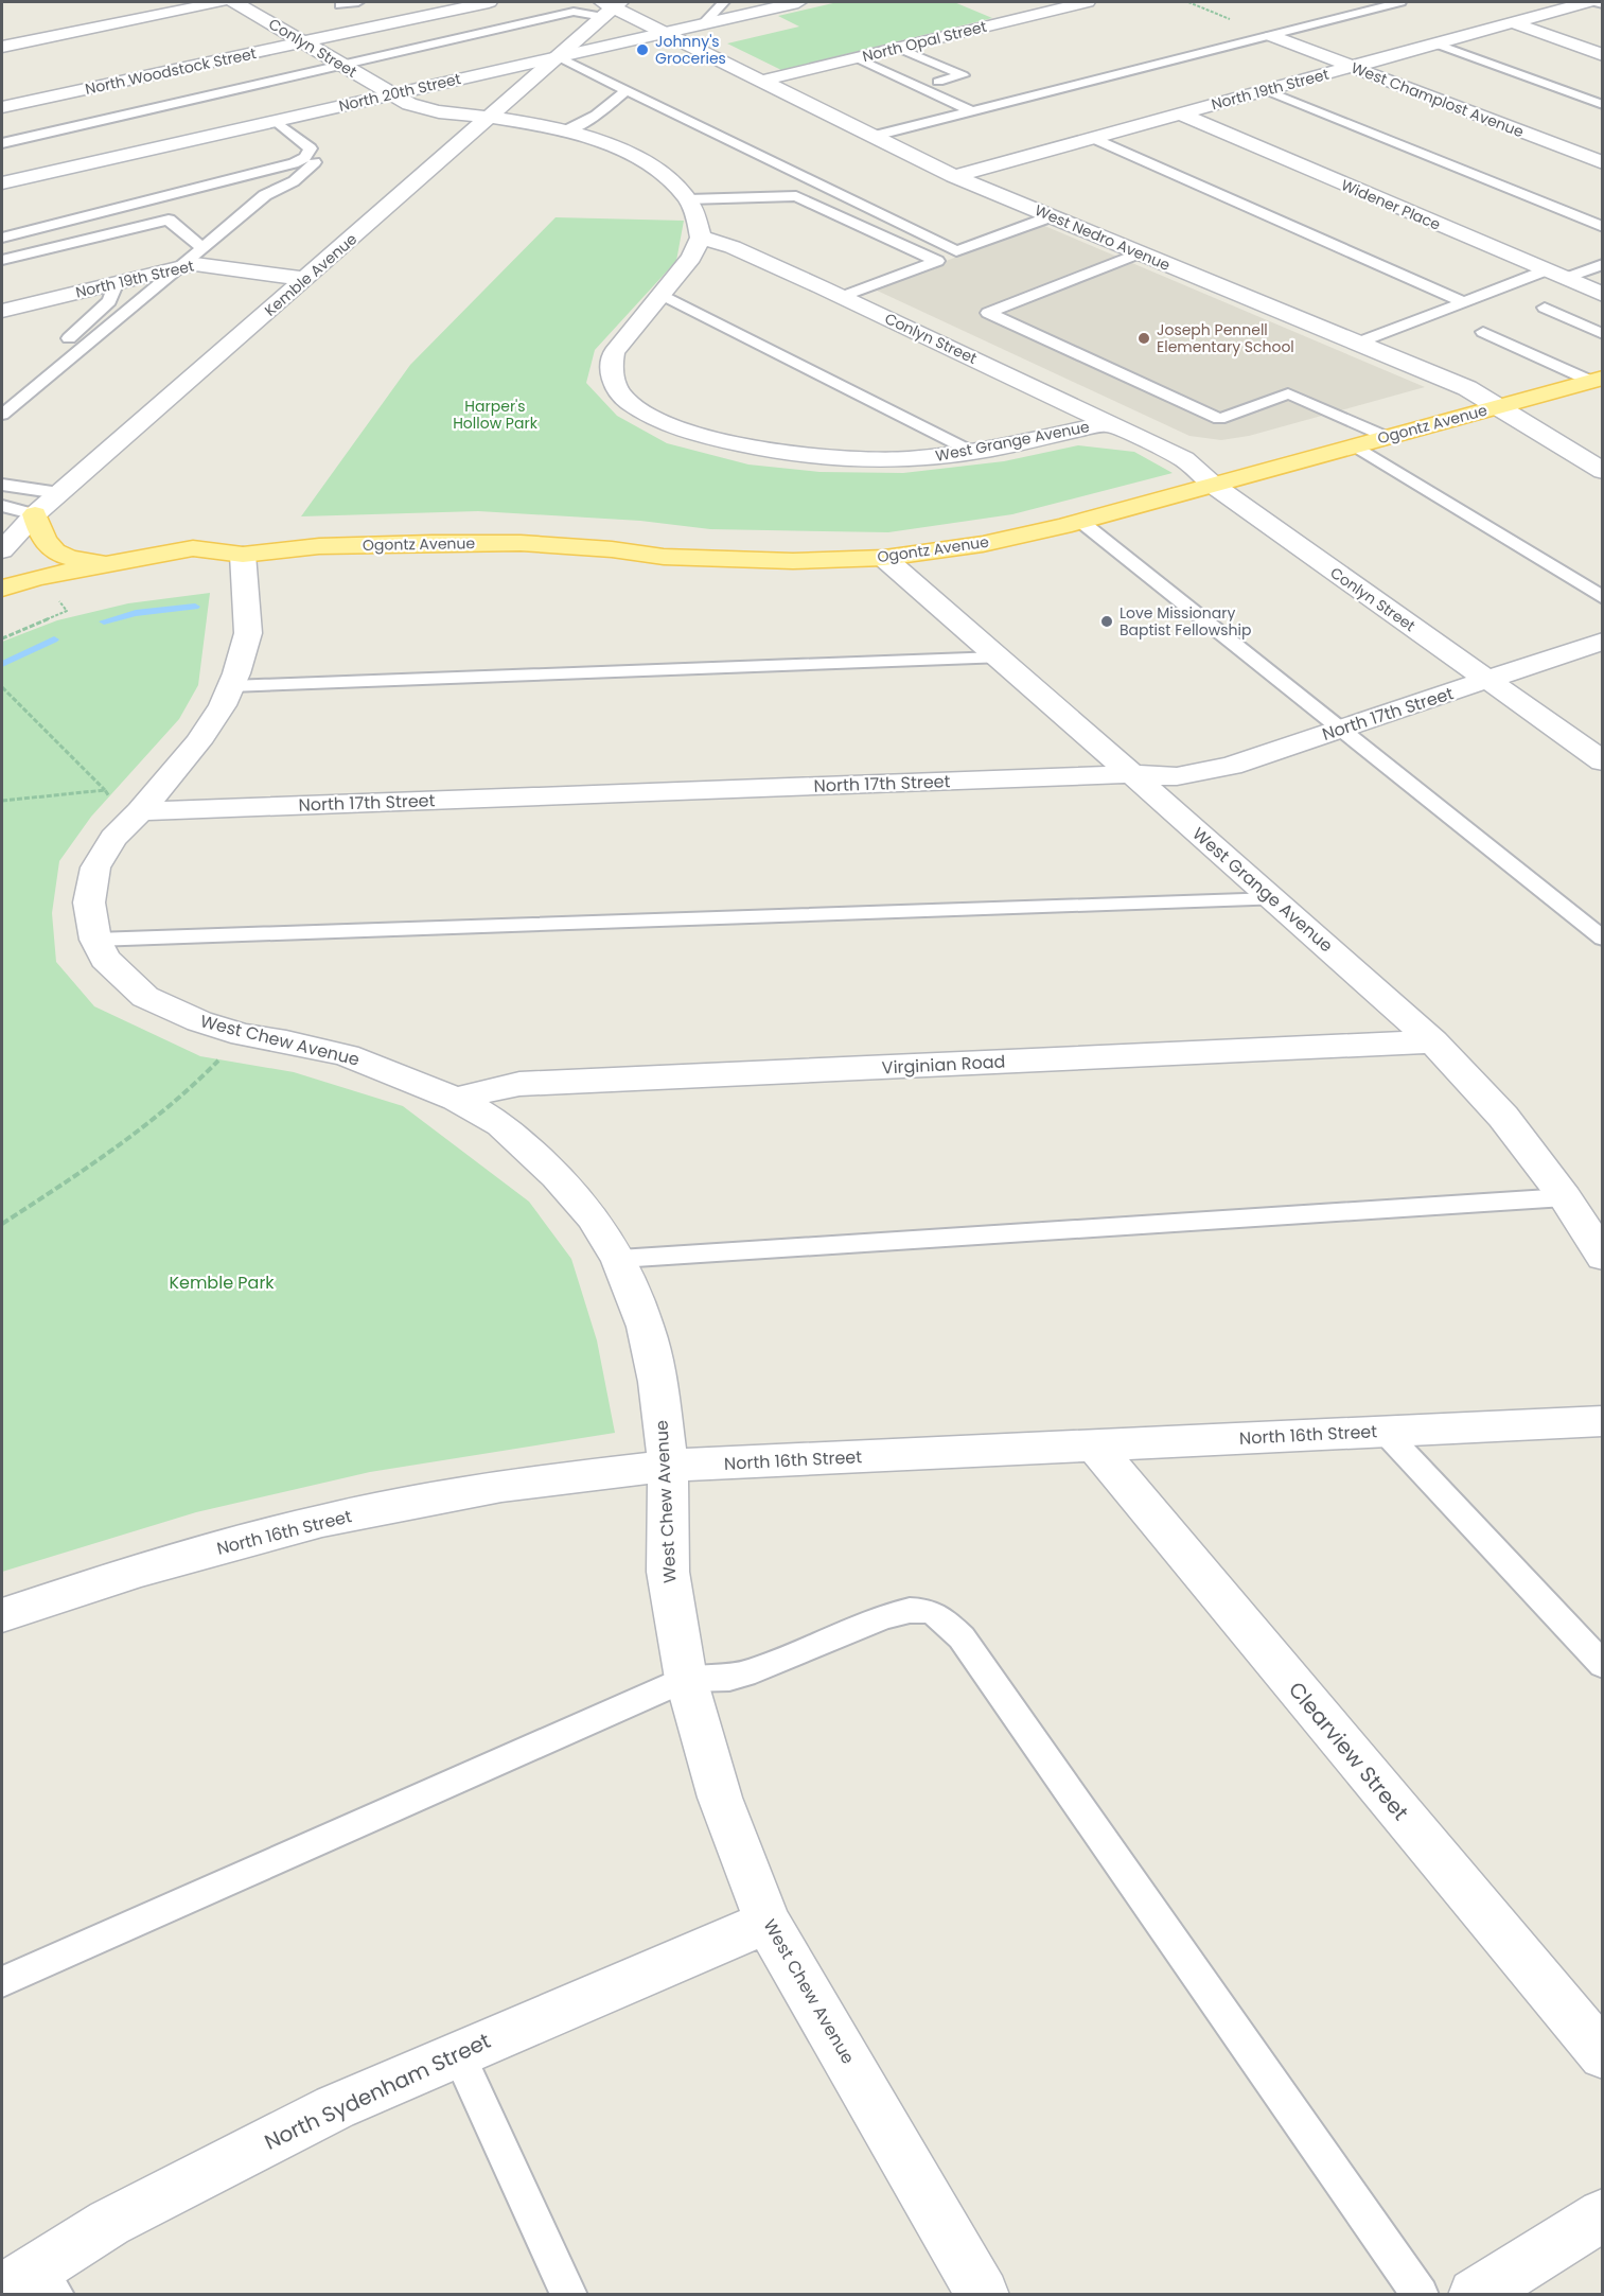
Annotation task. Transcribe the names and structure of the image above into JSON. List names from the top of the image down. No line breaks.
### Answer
{"streets":{"main road":["Ogontz Avenue"],"street":["North Opal Street","Conlyn Street","North Woodstock Street","North 19th Street","North 20th Street","West Champlost Avenue","Widener Place","West Nedro Avenue","Kemble Avenue","West Grange Avenue","North 17th Street","West Chew Avenue","Virginian Road","North 16th Street","Clearview Street","North Sydenham Street"]},"crossings":[["North Opal Street","West Nedro Avenue"],["Conlyn Street","North Woodstock Street"],["Conlyn Street","North 20th Street"],["Conlyn Street","Kemble Avenue"],["Conlyn Street","Ogontz Avenue"],["Conlyn Street","West Grange Avenue"],["Conlyn Street","North 17th Street"],["North 19th Street","West Champlost Avenue"],["North 19th Street","Widener Place"],["North 19th Street","West Nedro Avenue"],["North 19th Street","Kemble Avenue"],["North 20th Street","West Nedro Avenue"],["North 20th Street","Kemble Avenue"],["West Nedro Avenue","Kemble Avenue"],["West Nedro Avenue","Ogontz Avenue"],["Ogontz Avenue","West Grange Avenue"],["Ogontz Avenue","West Chew Avenue"],["West Grange Avenue","North 17th Street"],["West Grange Avenue","Virginian Road"],["North 17th Street","West Chew Avenue"],["West Chew Avenue","Virginian Road"],["West Chew Avenue","North 16th Street"],["West Chew Avenue","North Sydenham Street"],["North 16th Street","Clearview Street"]],"parks":["Harper's Hollow Park","Kemble Park"],"places":["Johnny's Groceries","Joseph Pennell Elementary School","Love Missionary Baptist Fellowship"]}
